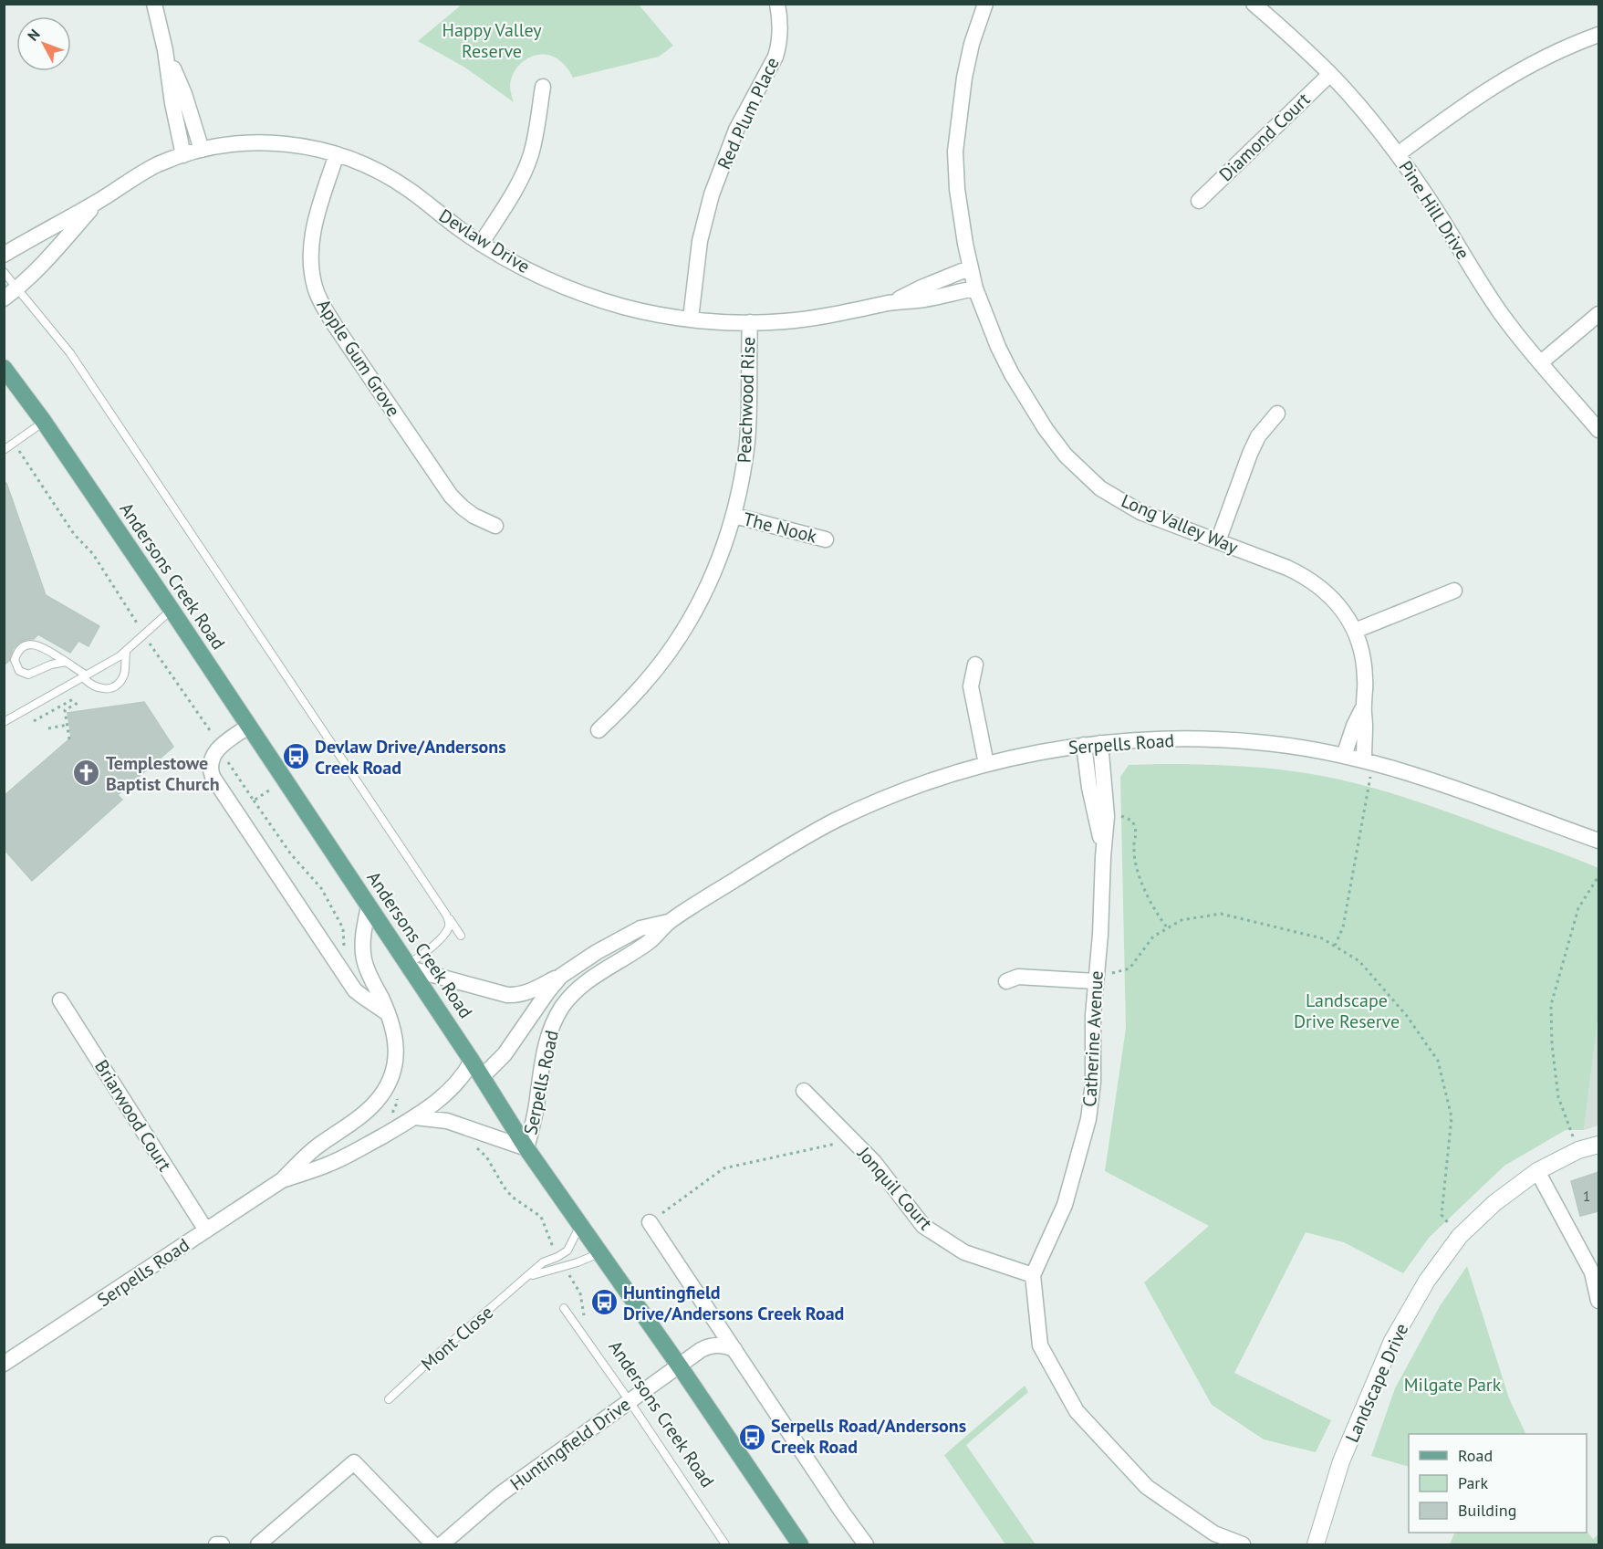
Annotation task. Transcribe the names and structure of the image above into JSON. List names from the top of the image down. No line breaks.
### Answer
{"streets":{"main road":["Andersons Creek Road"],"street":["Red Plum Place","Diamond Court","Pine Hill Drive","Devlaw Drive","Apple Gum Grove","Peachwood Rise","Long Valley Way","The Nook","Serpells Road","Catherine Avenue","Briarwood Court","Jonquil Court","Landscape Drive","Huntingfield Drive"],"lane":["Mont Close"]},"crossings":[["Red Plum Place","Devlaw Drive"],["Diamond Court","Pine Hill Drive"],["Devlaw Drive","Apple Gum Grove"],["Devlaw Drive","Peachwood Rise"],["Devlaw Drive","Long Valley Way"],["Peachwood Rise","The Nook"],["Long Valley Way","Serpells Road"],["Andersons Creek Road","Serpells Road"],["Andersons Creek Road","Mont Close"],["Andersons Creek Road","Huntingfield Drive"],["Serpells Road","Catherine Avenue"],["Serpells Road","Briarwood Court"],["Catherine Avenue","Jonquil Court"]],"parks":["Happy Valley Reserve","Landscape Drive Reserve","Milgate Park"],"places":{"bus stop":["Devlaw Drive/Andersons Creek Road","Huntingfield Drive/Andersons Creek Road","Serpells Road/Andersons Creek Road"],"church":["Templestowe Baptist Church"]},"house_numbers":["1"],"legend":["Road","Park","Building"],"north":"top left"}
